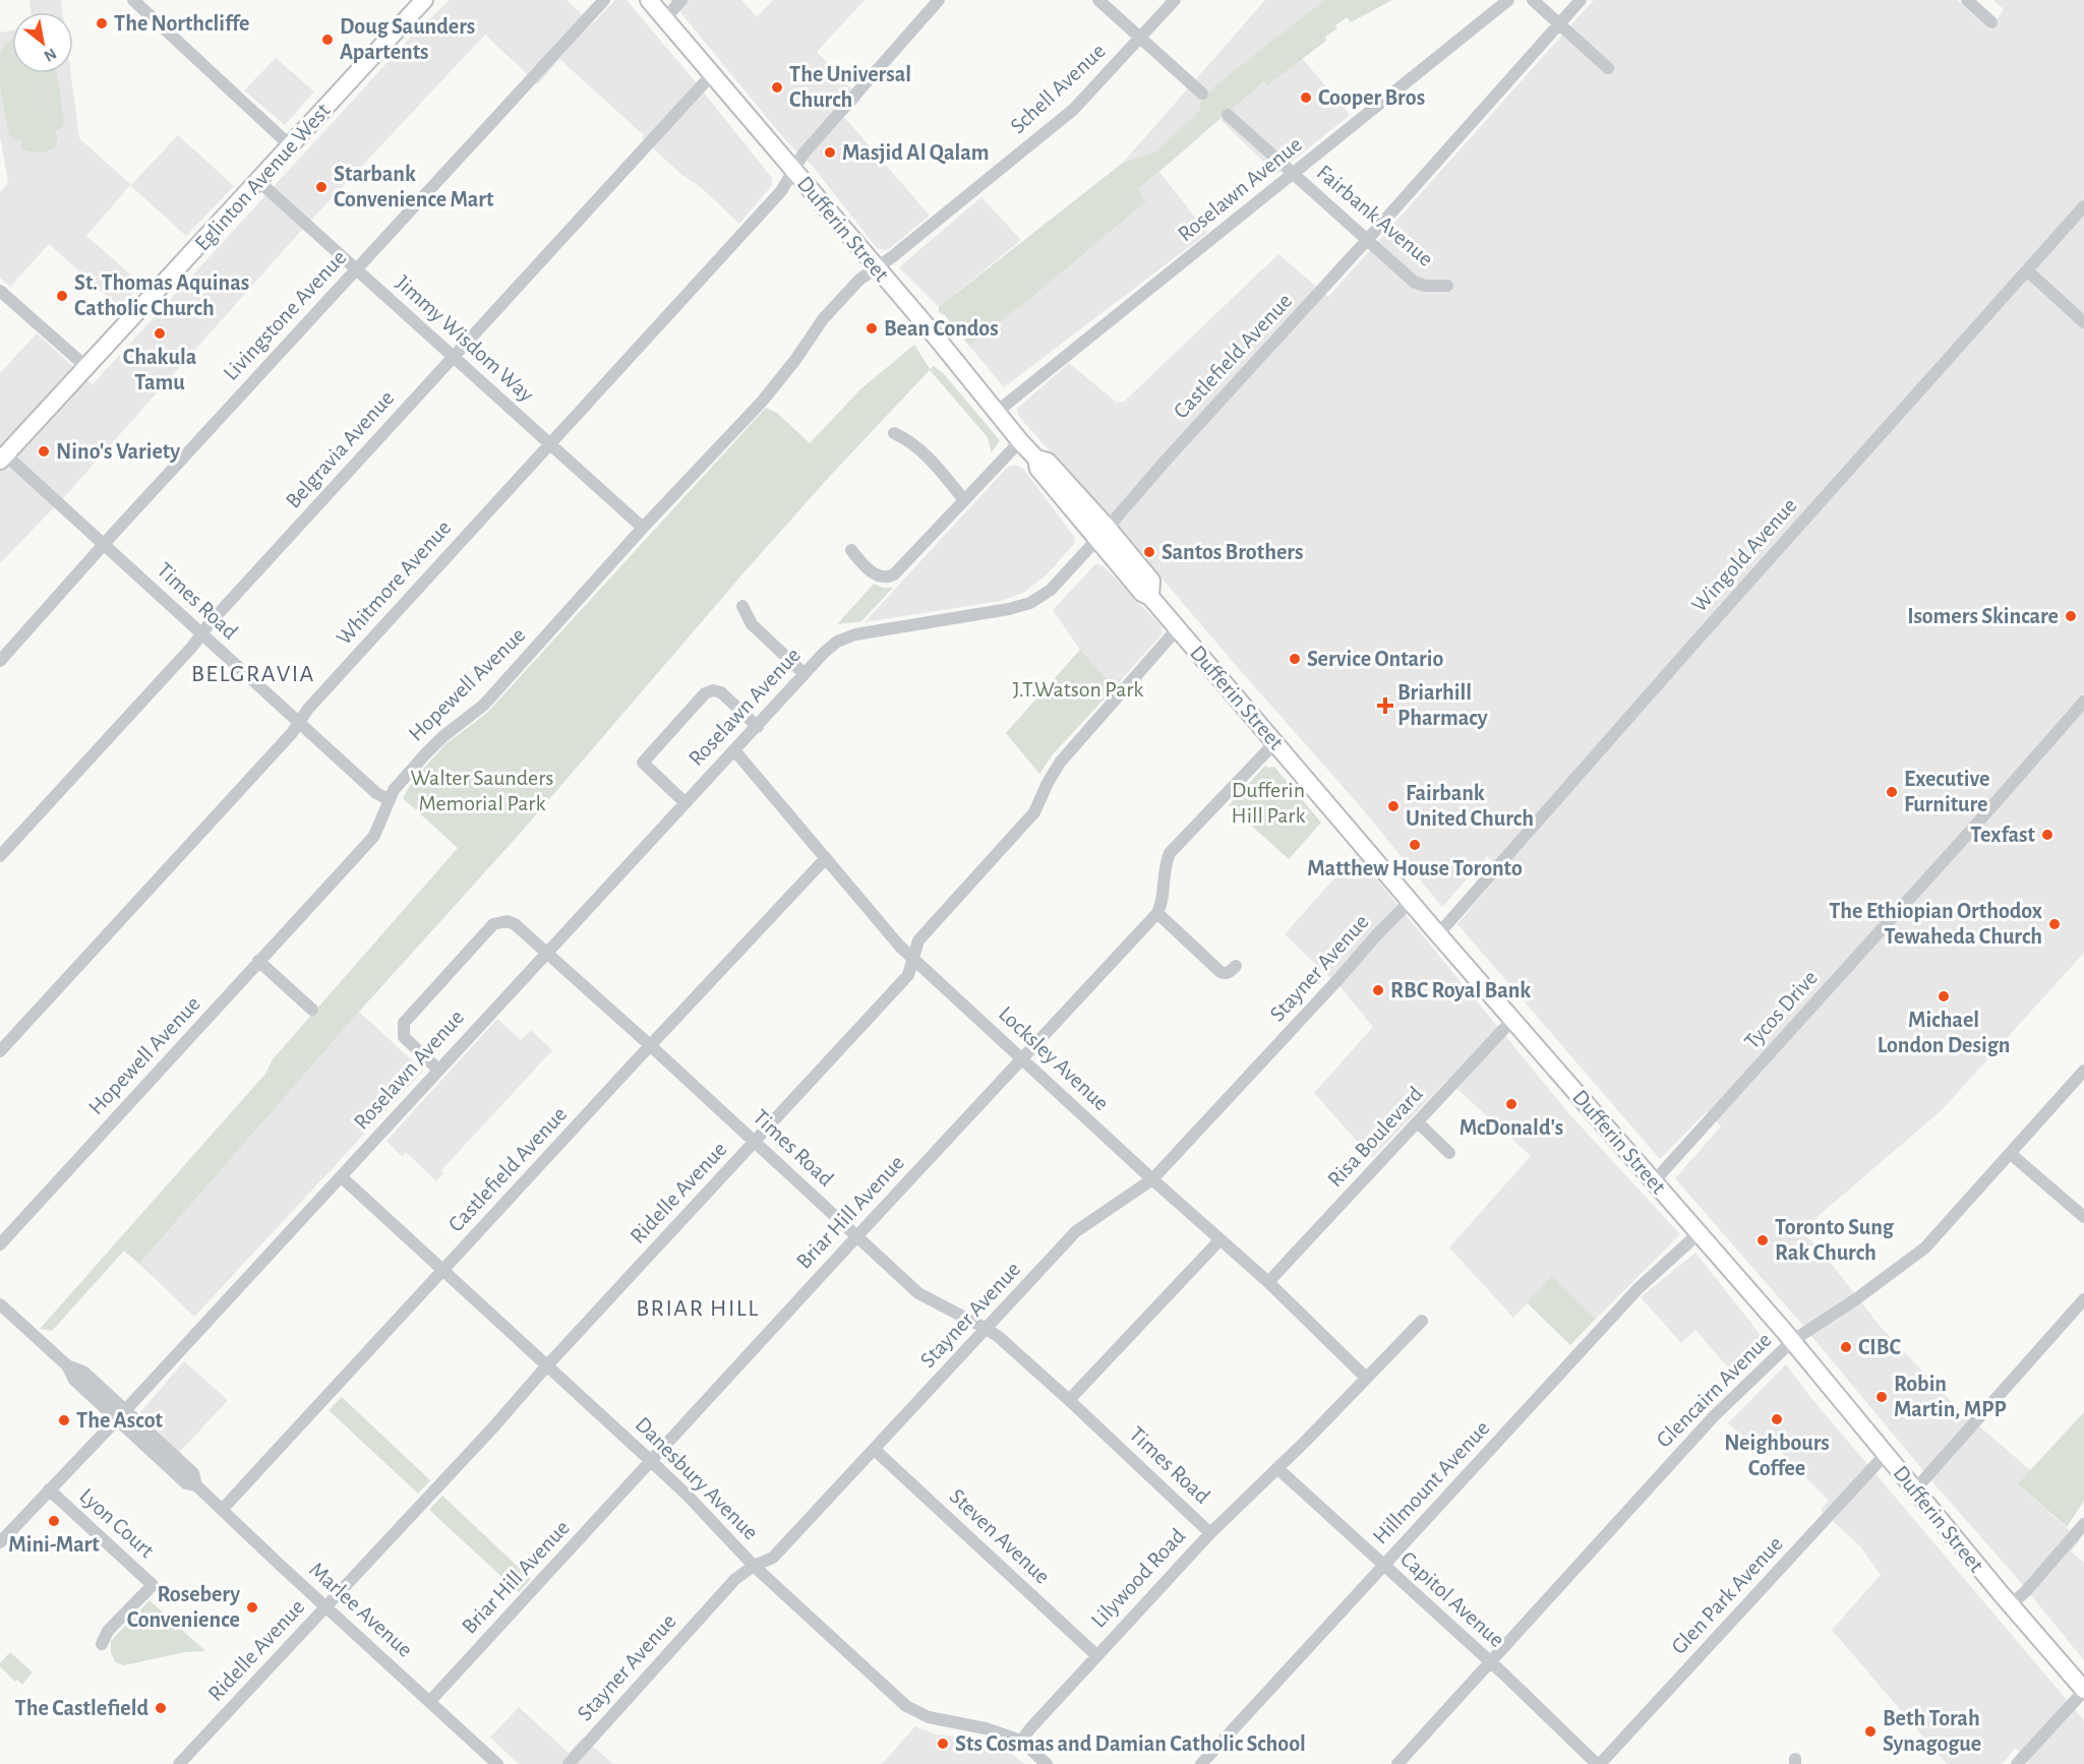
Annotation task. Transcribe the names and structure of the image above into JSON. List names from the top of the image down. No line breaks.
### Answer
{"streets":{"main road":["Eglinton Avenue West","Dufferin Street"],"street":["Schell Avenue","Roselawn Avenue","Fairbank Avenue","Livingstone Avenue","Jimmy Wisdom Way","Castlefield Avenue","Belgravia Avenue","Wingold Avenue","Whitmore Avenue","Times Road","Hopewell Avenue","Stayner Avenue","Tycos Drive","Locksley Avenue","Risa Boulevard","Ridelle Avenue","Briar Hill Avenue","Glencairn Avenue","Danesbury Avenue","Hillmount Avenue","Lyon Court","Steven Avenue","Lilywood Road","Glen Park Avenue","Capitol Avenue","Marlee Avenue"]},"crossings":[["Schell Avenue","Dufferin Street"],["Schell Avenue","Hopewell Avenue"],["Eglinton Avenue West","Jimmy Wisdom Way"],["Eglinton Avenue West","Times Road"],["Roselawn Avenue","Fairbank Avenue"],["Roselawn Avenue","Dufferin Street"],["Roselawn Avenue","Castlefield Avenue"],["Roselawn Avenue","Times Road"],["Roselawn Avenue","Locksley Avenue"],["Roselawn Avenue","Danesbury Avenue"],["Roselawn Avenue","Lyon Court"],["Roselawn Avenue","Marlee Avenue"],["Fairbank Avenue","Castlefield Avenue"],["Dufferin Street","Castlefield Avenue"],["Dufferin Street","Belgravia Avenue"],["Dufferin Street","Wingold Avenue"],["Dufferin Street","Whitmore Avenue"],["Dufferin Street","Hopewell Avenue"],["Dufferin Street","Stayner Avenue"],["Dufferin Street","Tycos Drive"],["Dufferin Street","Risa Boulevard"],["Dufferin Street","Ridelle Avenue"],["Dufferin Street","Glencairn Avenue"],["Dufferin Street","Hillmount Avenue"],["Dufferin Street","Glen Park Avenue"],["Livingstone Avenue","Jimmy Wisdom Way"],["Livingstone Avenue","Times Road"],["Jimmy Wisdom Way","Belgravia Avenue"],["Jimmy Wisdom Way","Whitmore Avenue"],["Jimmy Wisdom Way","Hopewell Avenue"],["Castlefield Avenue","Times Road"],["Castlefield Avenue","Locksley Avenue"],["Castlefield Avenue","Danesbury Avenue"],["Castlefield Avenue","Marlee Avenue"],["Belgravia Avenue","Times Road"],["Whitmore Avenue","Times Road"],["Times Road","Hopewell Avenue"],["Times Road","Stayner Avenue"],["Times Road","Ridelle Avenue"],["Times Road","Briar Hill Avenue"],["Times Road","Lilywood Road"],["Stayner Avenue","Locksley Avenue"],["Stayner Avenue","Danesbury Avenue"],["Stayner Avenue","Steven Avenue"],["Locksley Avenue","Risa Boulevard"],["Locksley Avenue","Ridelle Avenue"],["Locksley Avenue","Briar Hill Avenue"],["Locksley Avenue","Lilywood Road"],["Ridelle Avenue","Danesbury Avenue"],["Ridelle Avenue","Marlee Avenue"],["Briar Hill Avenue","Danesbury Avenue"],["Briar Hill Avenue","Marlee Avenue"],["Glencairn Avenue","Capitol Avenue"],["Danesbury Avenue","Lilywood Road"],["Hillmount Avenue","Capitol Avenue"],["Steven Avenue","Lilywood Road"],["Lilywood Road","Capitol Avenue"],["Glen Park Avenue","Capitol Avenue"]],"districts":["BELGRAVIA","BRIAR HILL"],"parks":["J.T.Watson Park","Walter Saunders Memorial Park","Dufferin Hill Park"],"places":{"other":["The Northcliffe","Doug Saunders Apartents","The Universal Church","Cooper Bros","Masjid Al Qalam","Starbank Convenience Mart","St. Thomas Aquinas Catholic Church","Bean Condos","Chakula Tamu","Nino's Variety","Santos Brothers","Isomers Skincare","Service Ontario","Executive Furniture","Fairbank United Church","Texfast","Matthew House Toronto","The Ethiopian Orthodox Tewaheda Church","RBC Royal Bank","Michael London Design","McDonald's","Toronto Sung Rak Church","CIBC","Robin Martin, MPP","Neighbours Coffee","The Ascot","Mini-Mart","Rosebery Convenience","The Castlefield","Beth Torah Synagogue","Sts Cosmas and Damian Catholic School"],"health":["Briarhill Pharmacy"]},"north":"bottom right"}
